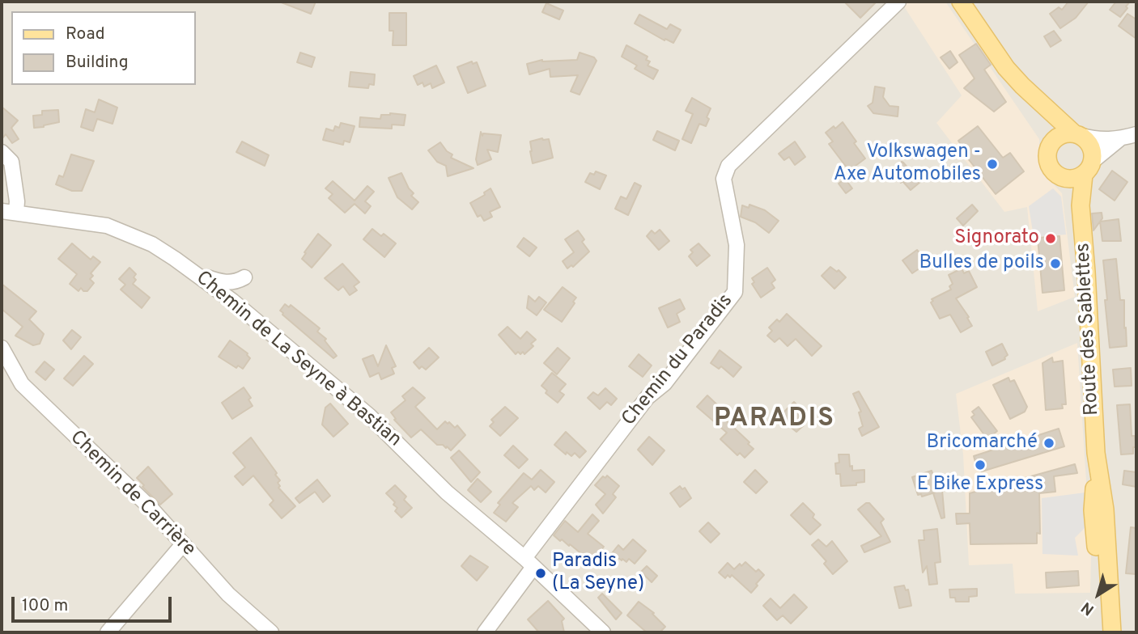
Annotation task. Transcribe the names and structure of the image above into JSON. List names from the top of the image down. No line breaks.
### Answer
{"streets":{"main road":["Route des Sablettes"],"street":["Chemin de La Seyne à Bastian","Chemin du Paradis","Chemin de Carrière"]},"crossings":[["Chemin de La Seyne à Bastian","Chemin du Paradis"]],"districts":["PARADIS"],"places":["Volkswagen - Axe Automobiles","Signorato","Bulles de poils","Bricomarché","E Bike Express","Paradis (La Seyne)"],"legend":["Road","Building"],"scale_bar":"100 m","north":"bottom left"}
